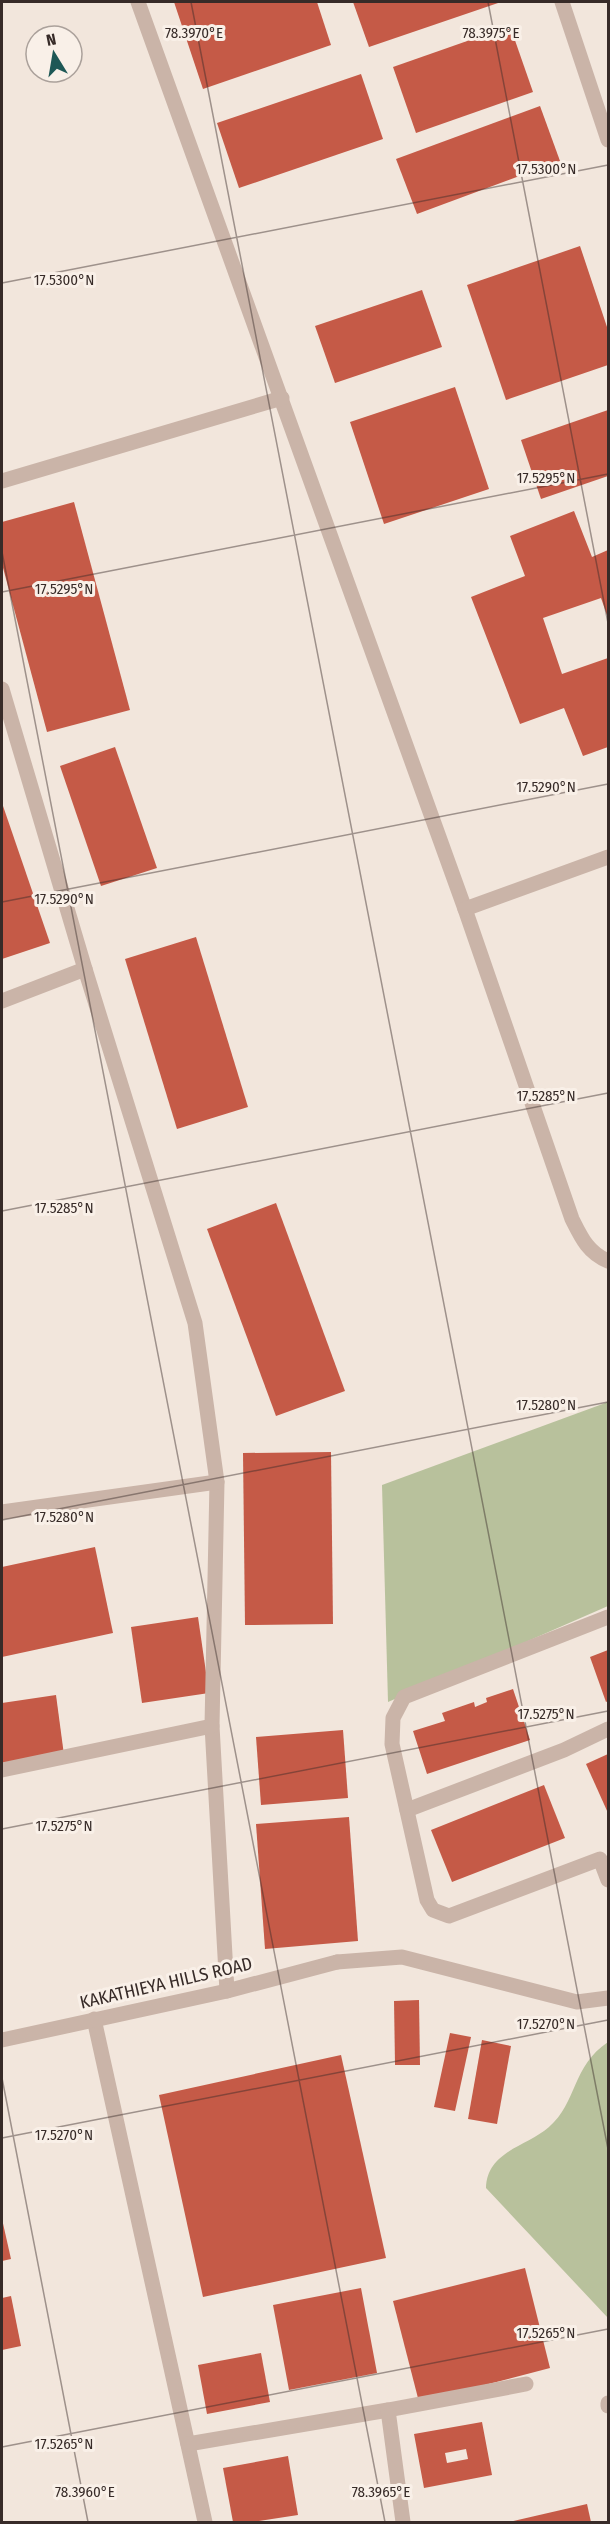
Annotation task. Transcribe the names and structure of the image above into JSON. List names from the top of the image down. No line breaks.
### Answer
{"streets":{"street":["KAKATHIEYA HILLS ROAD"]},"north":"top","coordinates":["78.3970°E","78.3975°E","17.5300°N","17.5295°N","17.5290°N","17.5285°N","17.5280°N","17.5275°N","17.5270°N","17.5265°N","78.3960°E","78.3965°E"]}
